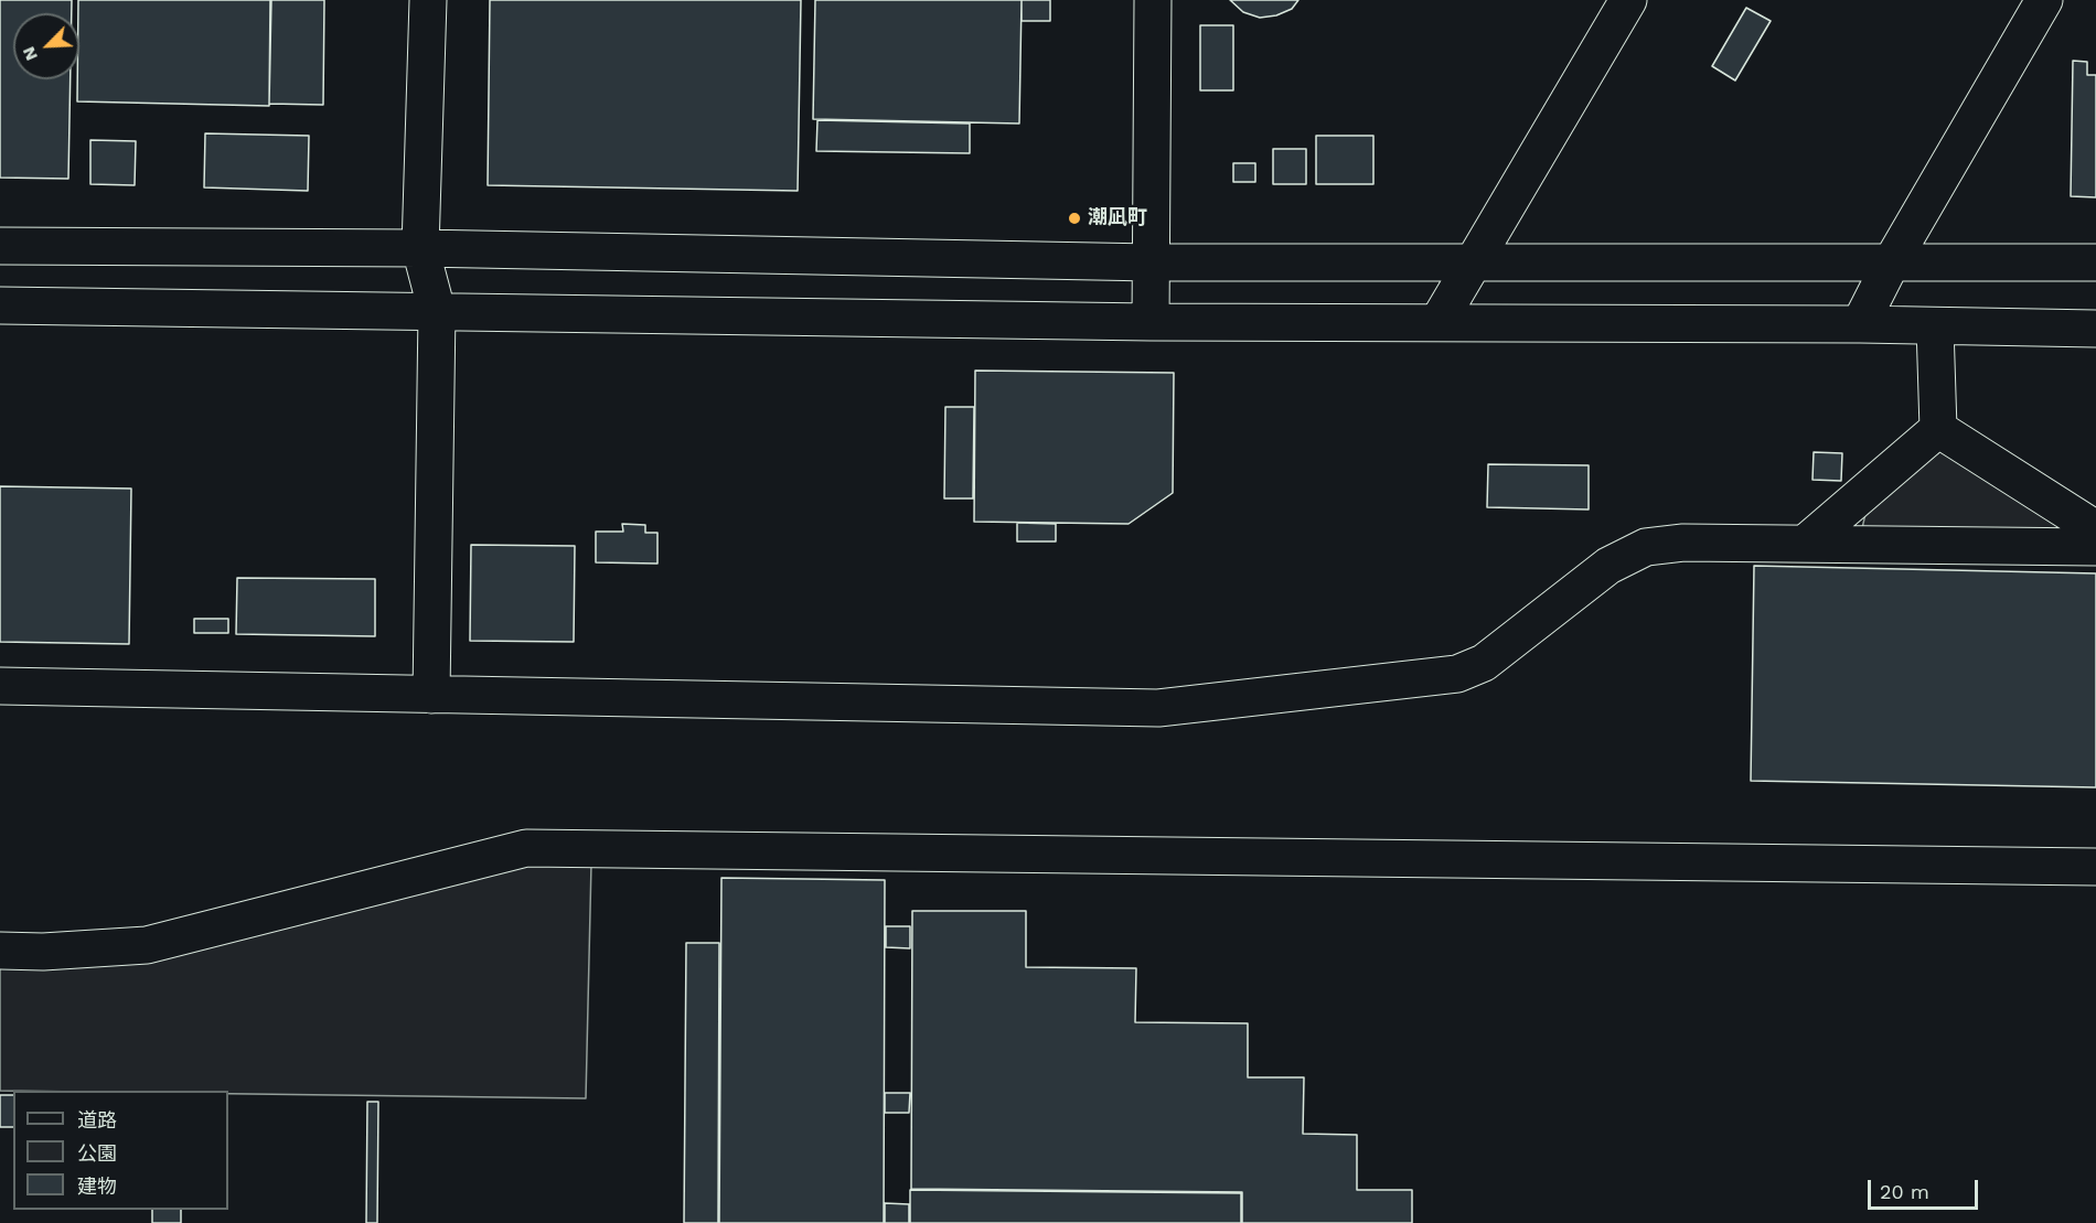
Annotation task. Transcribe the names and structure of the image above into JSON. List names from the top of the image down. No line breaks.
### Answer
{"places":["潮凪町"],"legend":["道路","公園","建物"],"scale_bar":"20 m","north":"bottom left"}
